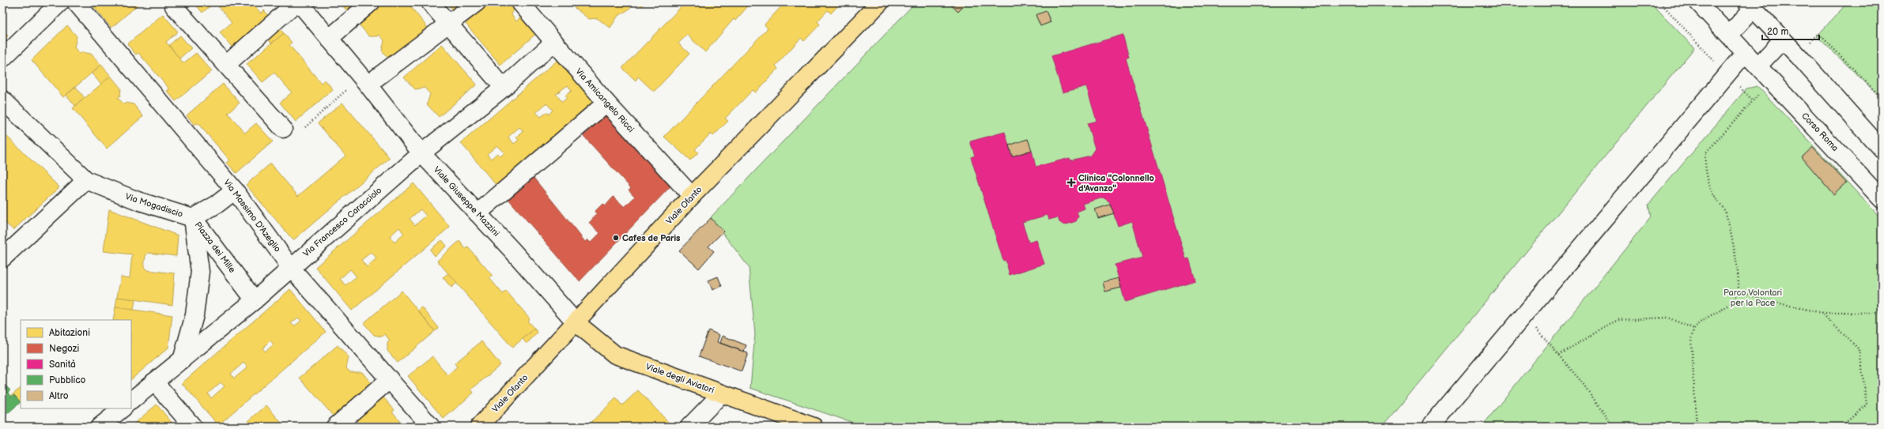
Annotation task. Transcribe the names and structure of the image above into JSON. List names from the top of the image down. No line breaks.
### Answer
{"streets":{"main road":["Viale Ofanto","Viale degli Aviatori"],"street":["Via Amicangelo Ricci","Corso Roma","Viale Giuseppe Mazzini","Via Mogadiscio","Via Massimo D'Azeglio","Via Francesco Caracciolo","Piazza dei Mille"]},"crossings":[["Via Amicangelo Ricci","Viale Ofanto"],["Via Amicangelo Ricci","Via Francesco Caracciolo"],["Viale Giuseppe Mazzini","Viale Ofanto"],["Viale Giuseppe Mazzini","Via Francesco Caracciolo"],["Viale Giuseppe Mazzini","Viale degli Aviatori"],["Via Mogadiscio","Via Massimo D'Azeglio"],["Via Mogadiscio","Piazza dei Mille"],["Viale Ofanto","Viale degli Aviatori"],["Via Massimo D'Azeglio","Via Francesco Caracciolo"],["Via Francesco Caracciolo","Piazza dei Mille"]],"parks":["Parco Volontari per la Pace"],"places":{"health":["Clinica \"Colonnello d'Avanzo\""],"other":["Cafes de Paris"]},"legend":["Abitazioni","Negozi","Sanità","Pubblico","Altro"],"scale_bar":"20 m"}
